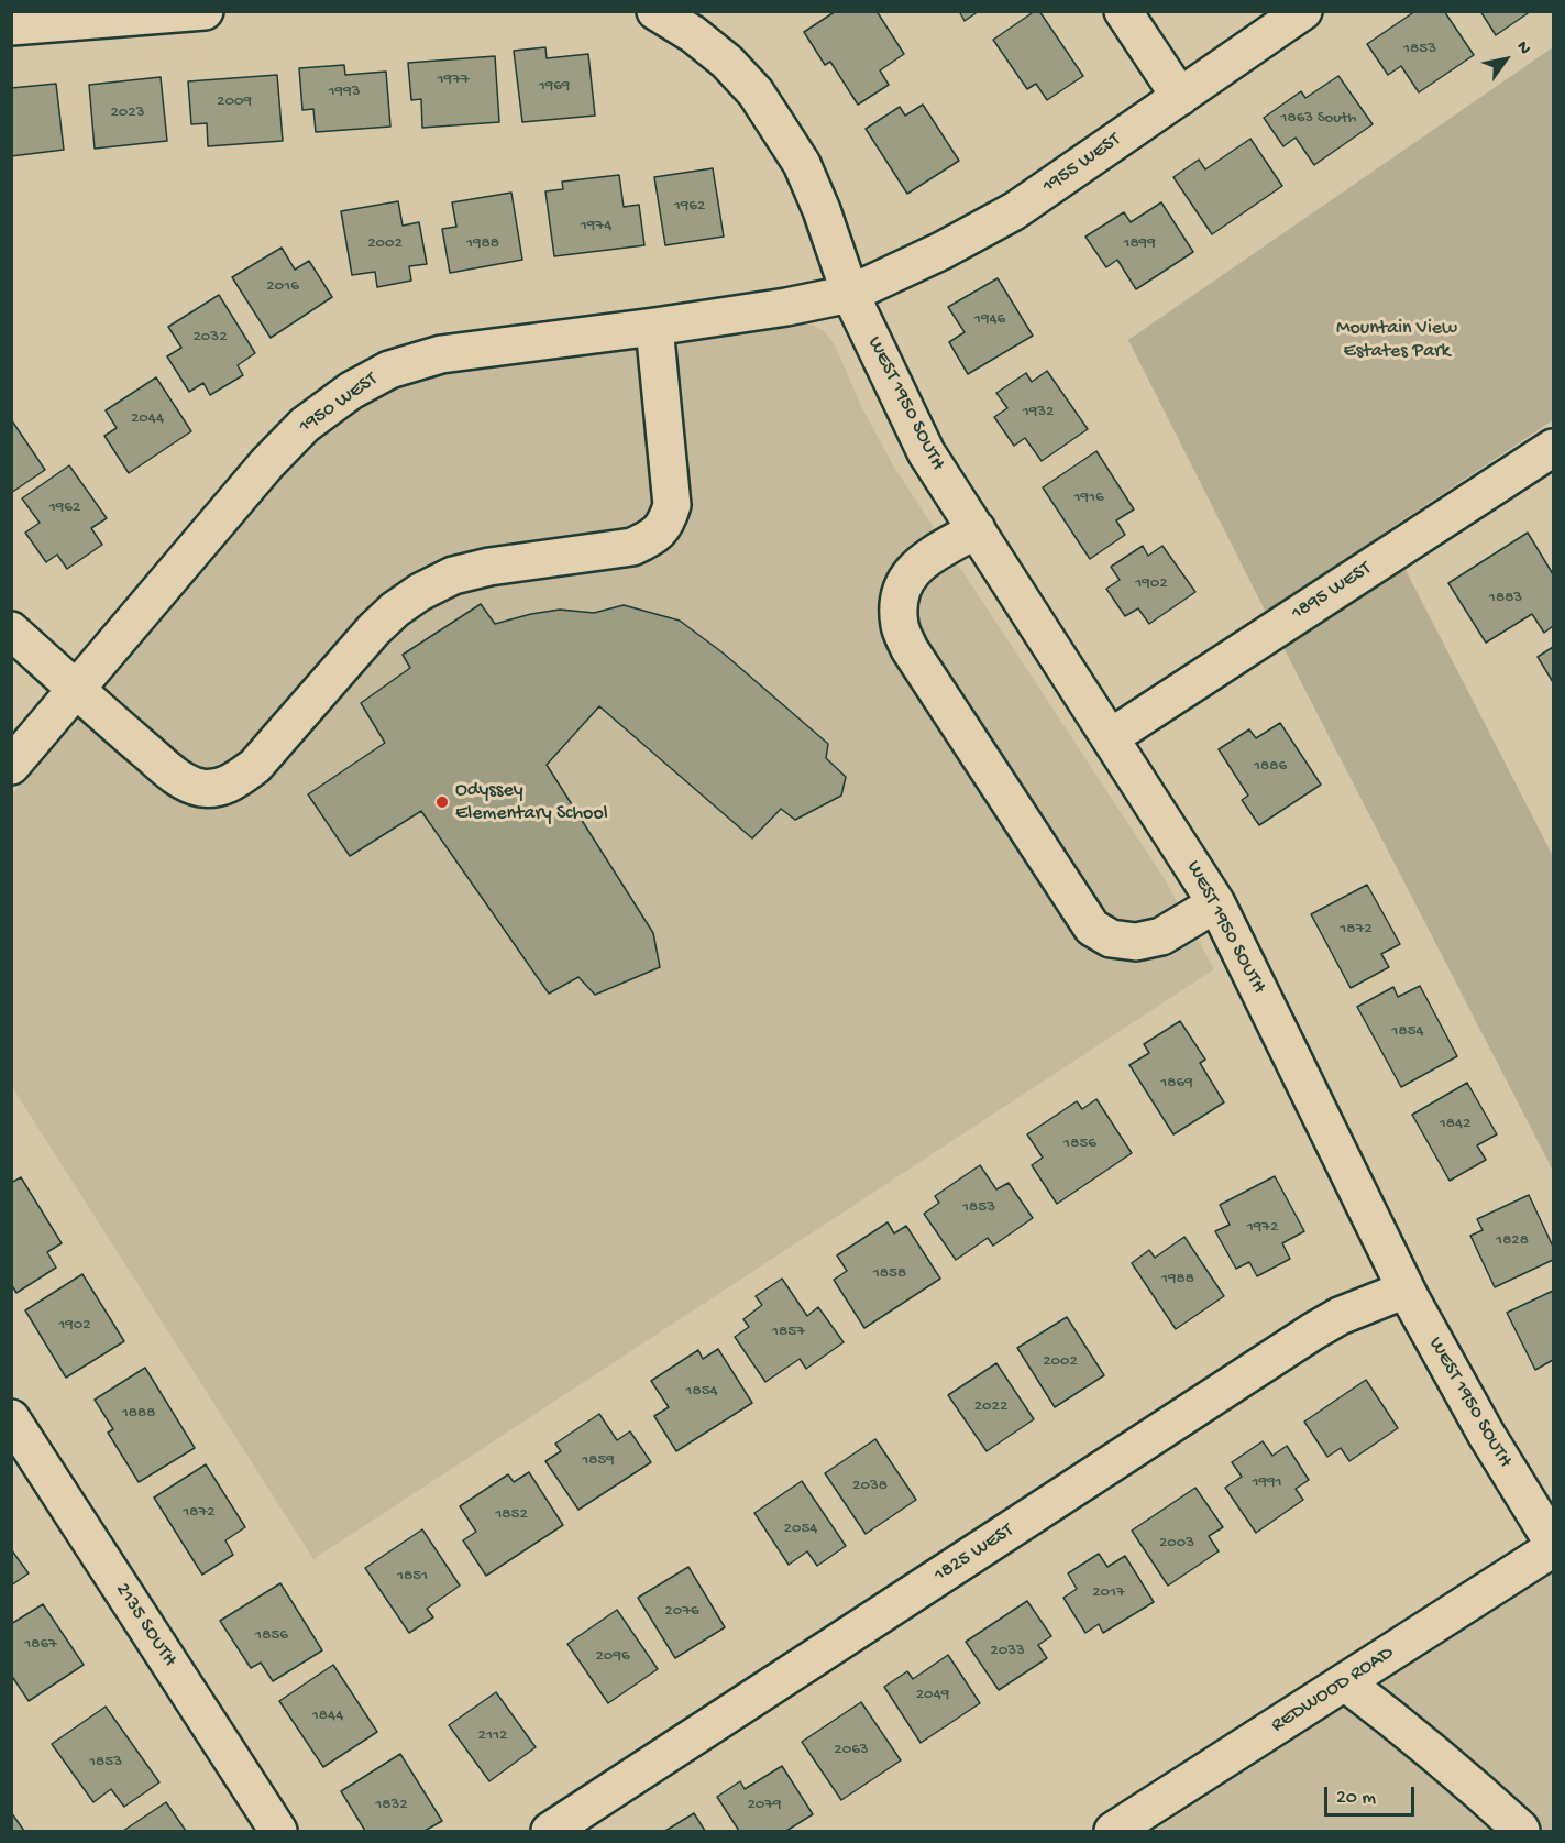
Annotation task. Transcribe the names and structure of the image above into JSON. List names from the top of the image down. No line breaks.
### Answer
{"streets":{"street":["1955 WEST","1950 WEST","WEST 1950 SOUTH","1895 WEST","1825 WEST","2135 SOUTH","REDWOOD ROAD"]},"crossings":[["1955 WEST","1950 WEST"],["1955 WEST","WEST 1950 SOUTH"],["1950 WEST","WEST 1950 SOUTH"],["WEST 1950 SOUTH","1895 WEST"],["WEST 1950 SOUTH","1825 WEST"]],"parks":["Mountain View Estates Park"],"places":["Odyssey Elementary School"],"house_numbers":["1853","1977","1969","1993","2009","2023","1863 South","1962","1974","2002","1988","1899","2016","1946","2032","1932","2044","1916","1962","1902","1883","1886","1872","1854","1869","1842","1856","1853","1972","1828","1858","1988","1902","1857","2002","1854","2022","1888","1859","1991","2038","1872","1852","2054","2003","1851","2017","2076","1856","1867","2033","2096","2049","1844","2112","2063","1853","1832","2079"],"scale_bar":"20 m","north":"top right"}
